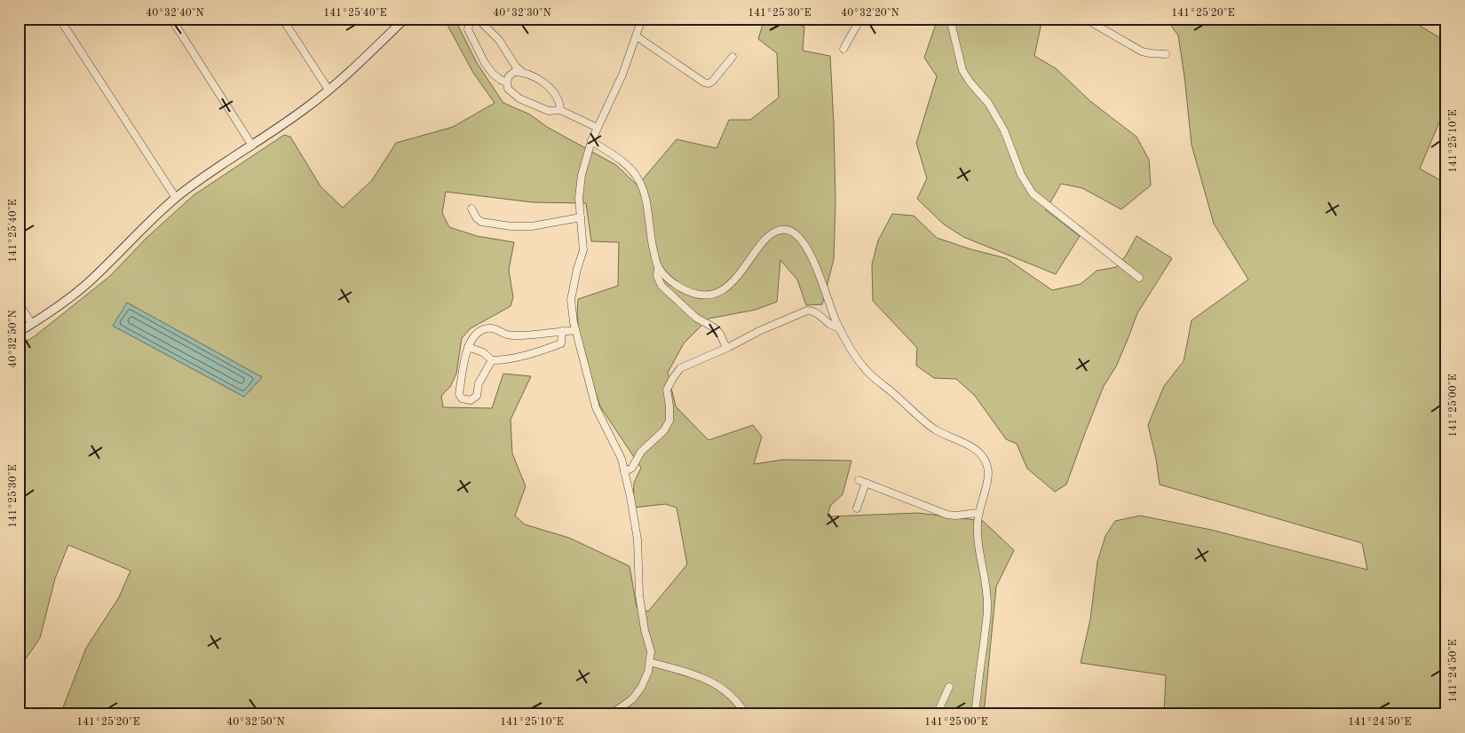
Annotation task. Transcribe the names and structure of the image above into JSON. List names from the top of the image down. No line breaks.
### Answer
{"coordinates":["40°32'40\"N","141°25'40\"E","40°32'30\"N","141°25'30\"E","40°32'20\"N","141°25'20\"E","141°25'10\"E","40°32'50\"N","141°25'00\"E","141°24'50\"E"]}
